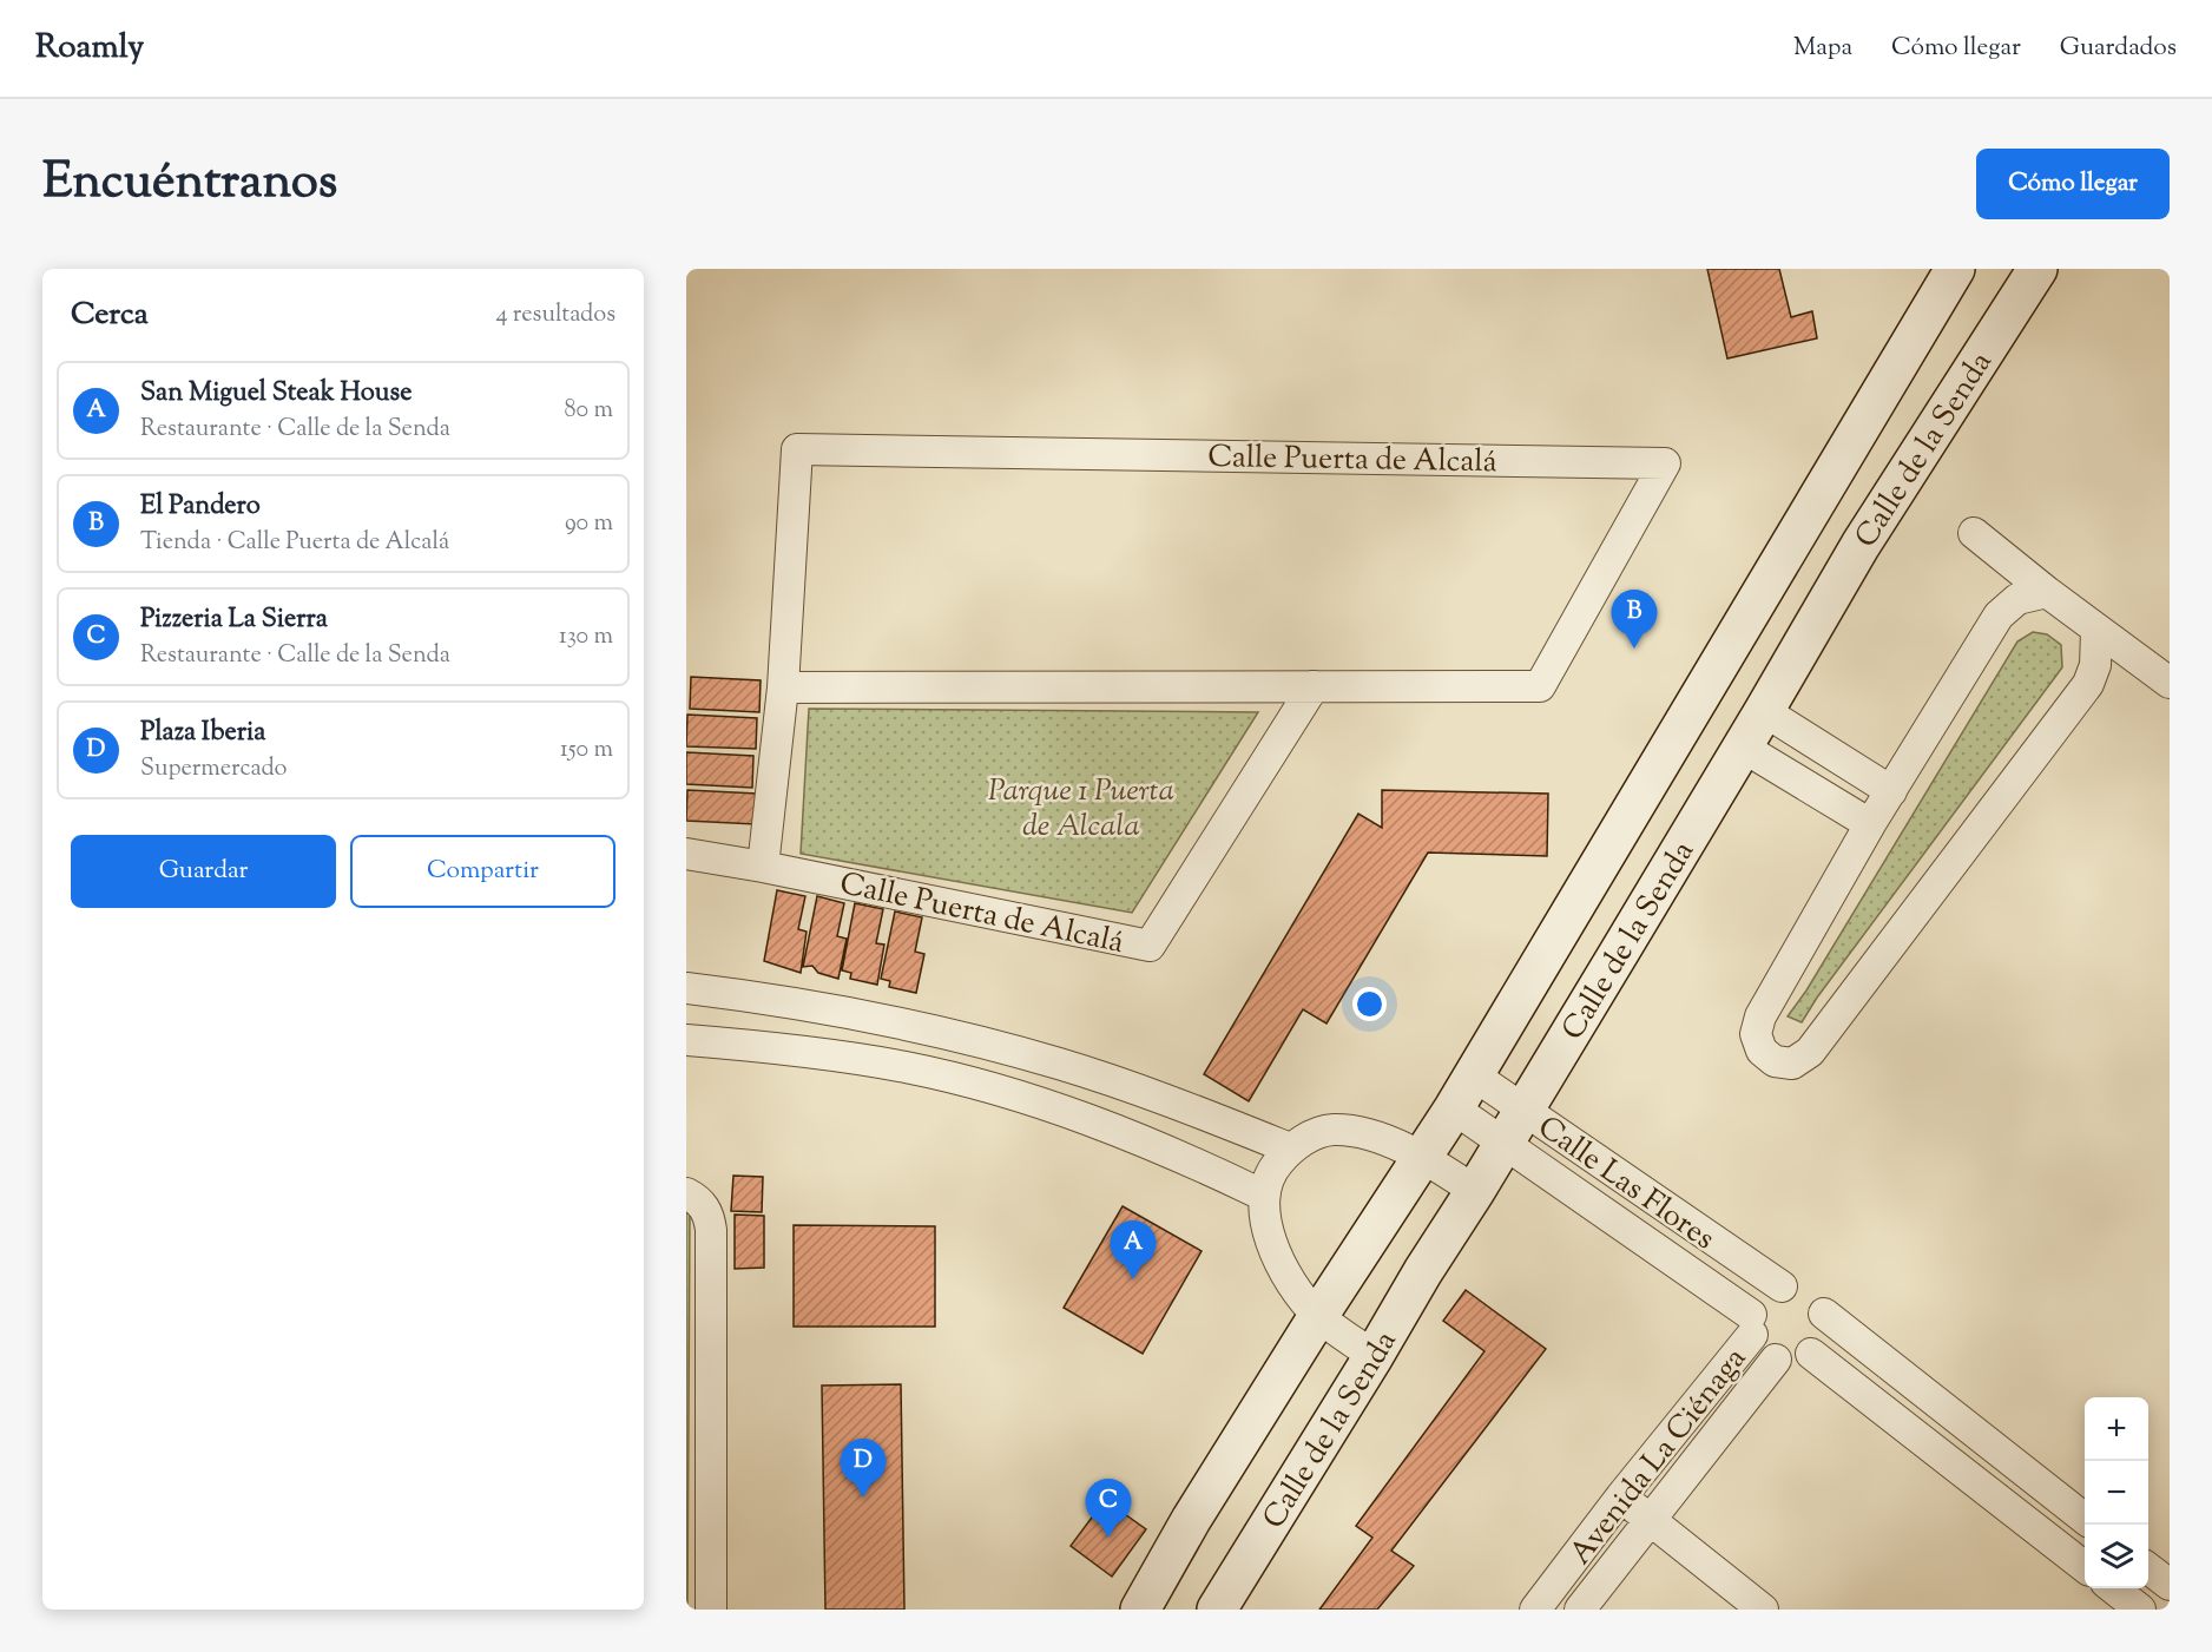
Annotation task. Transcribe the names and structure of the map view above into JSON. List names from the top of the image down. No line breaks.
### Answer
{"streets":{"main road":["Calle de la Senda"],"street":["Calle Puerta de Alcalá","Calle Las Flores","Avenida La Ciénaga"]},"crossings":[["Calle de la Senda","Calle Las Flores"],["Calle Las Flores","Avenida La Ciénaga"]],"parks":["Parque 1 Puerta de Alcala"],"page":{"header":"Roamly","nav":["Mapa","Cómo llegar","Guardados"],"title":"Encuéntranos","buttons":["Cómo llegar",["Guardar","Compartir"]],"heading":["Cerca","4 resultados"],"list":[{"mark":"A","name":"San Miguel Steak House","note":"Restaurante · Calle de la Senda","value":"80 m"},{"mark":"B","name":"El Pandero","note":"Tienda · Calle Puerta de Alcalá","value":"90 m"},{"mark":"C","name":"Pizzeria La Sierra","note":"Restaurante · Calle de la Senda","value":"130 m"},{"mark":"D","name":"Plaza Iberia","note":"Supermercado","value":"150 m"}],"pins":["B","A","D","C"],"map_buttons":["+","−"]}}
